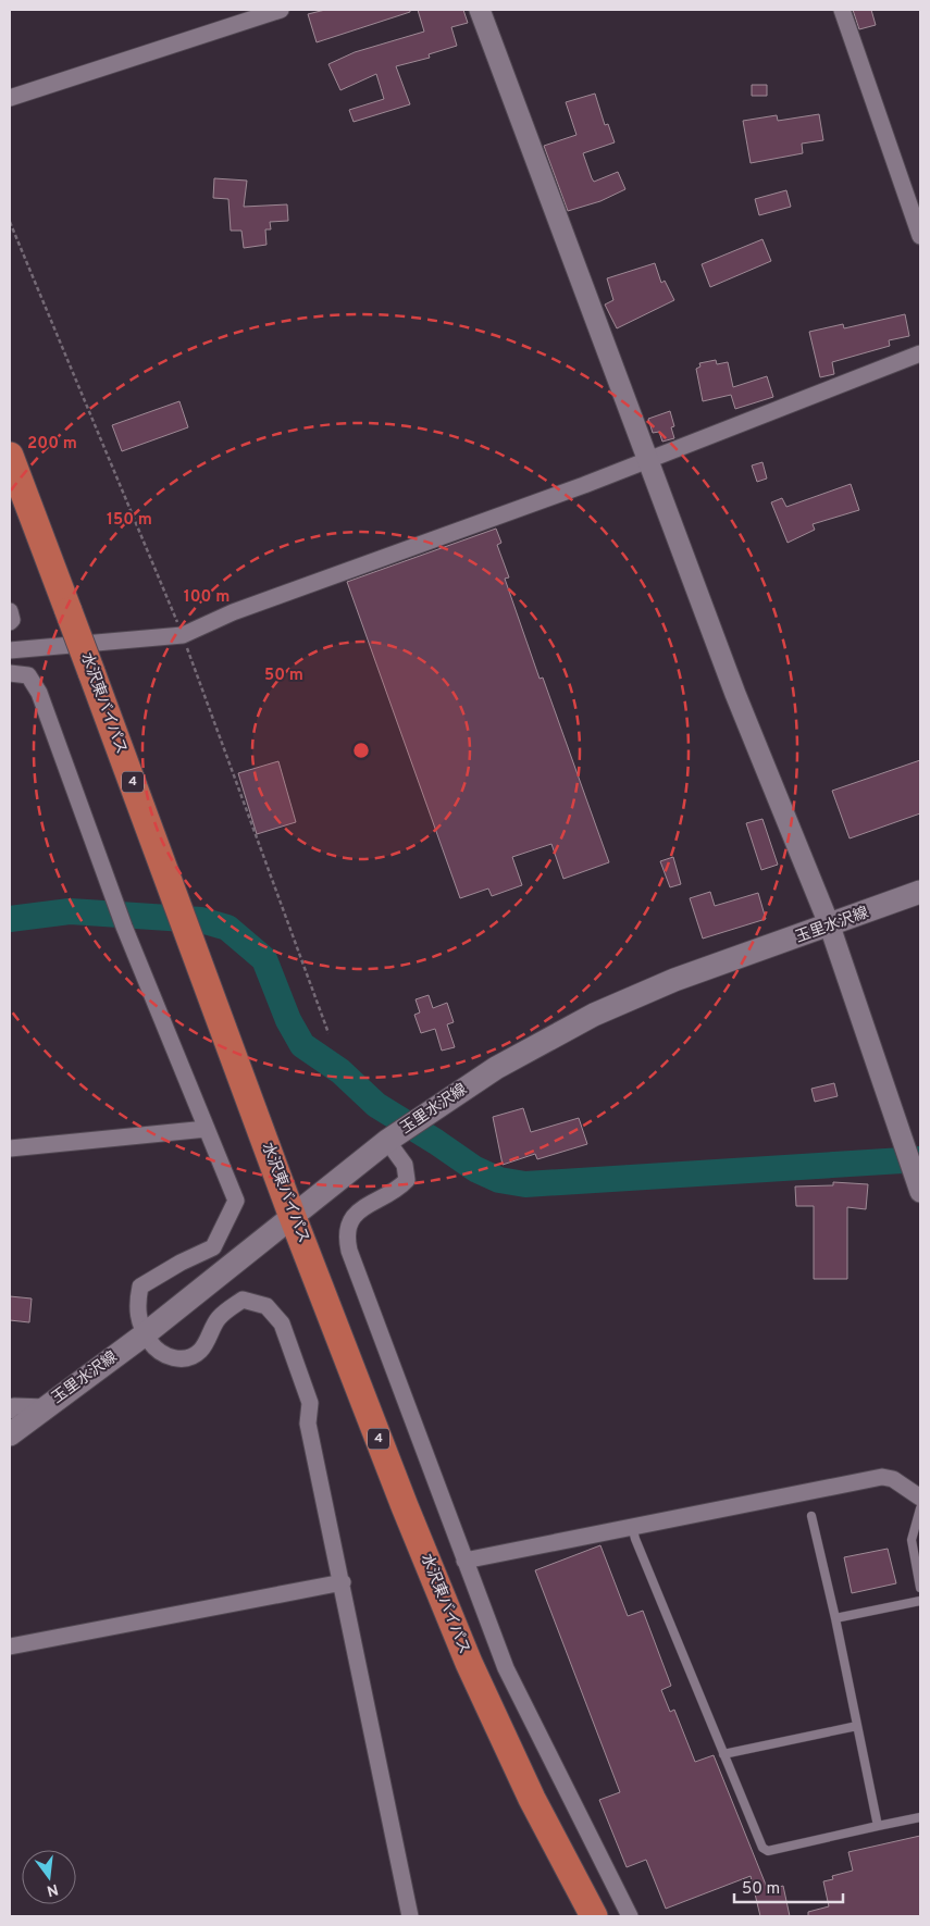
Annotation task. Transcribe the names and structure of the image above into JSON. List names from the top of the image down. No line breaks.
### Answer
{"streets":{"highway":["水沢東バイパス","4"],"main road":["玉里水沢線"]},"crossings":[["水沢東バイパス","玉里水沢線"]],"scale_bar":"50 m","north":"bottom","rings":["200 m","150 m","100 m","50 m"]}
